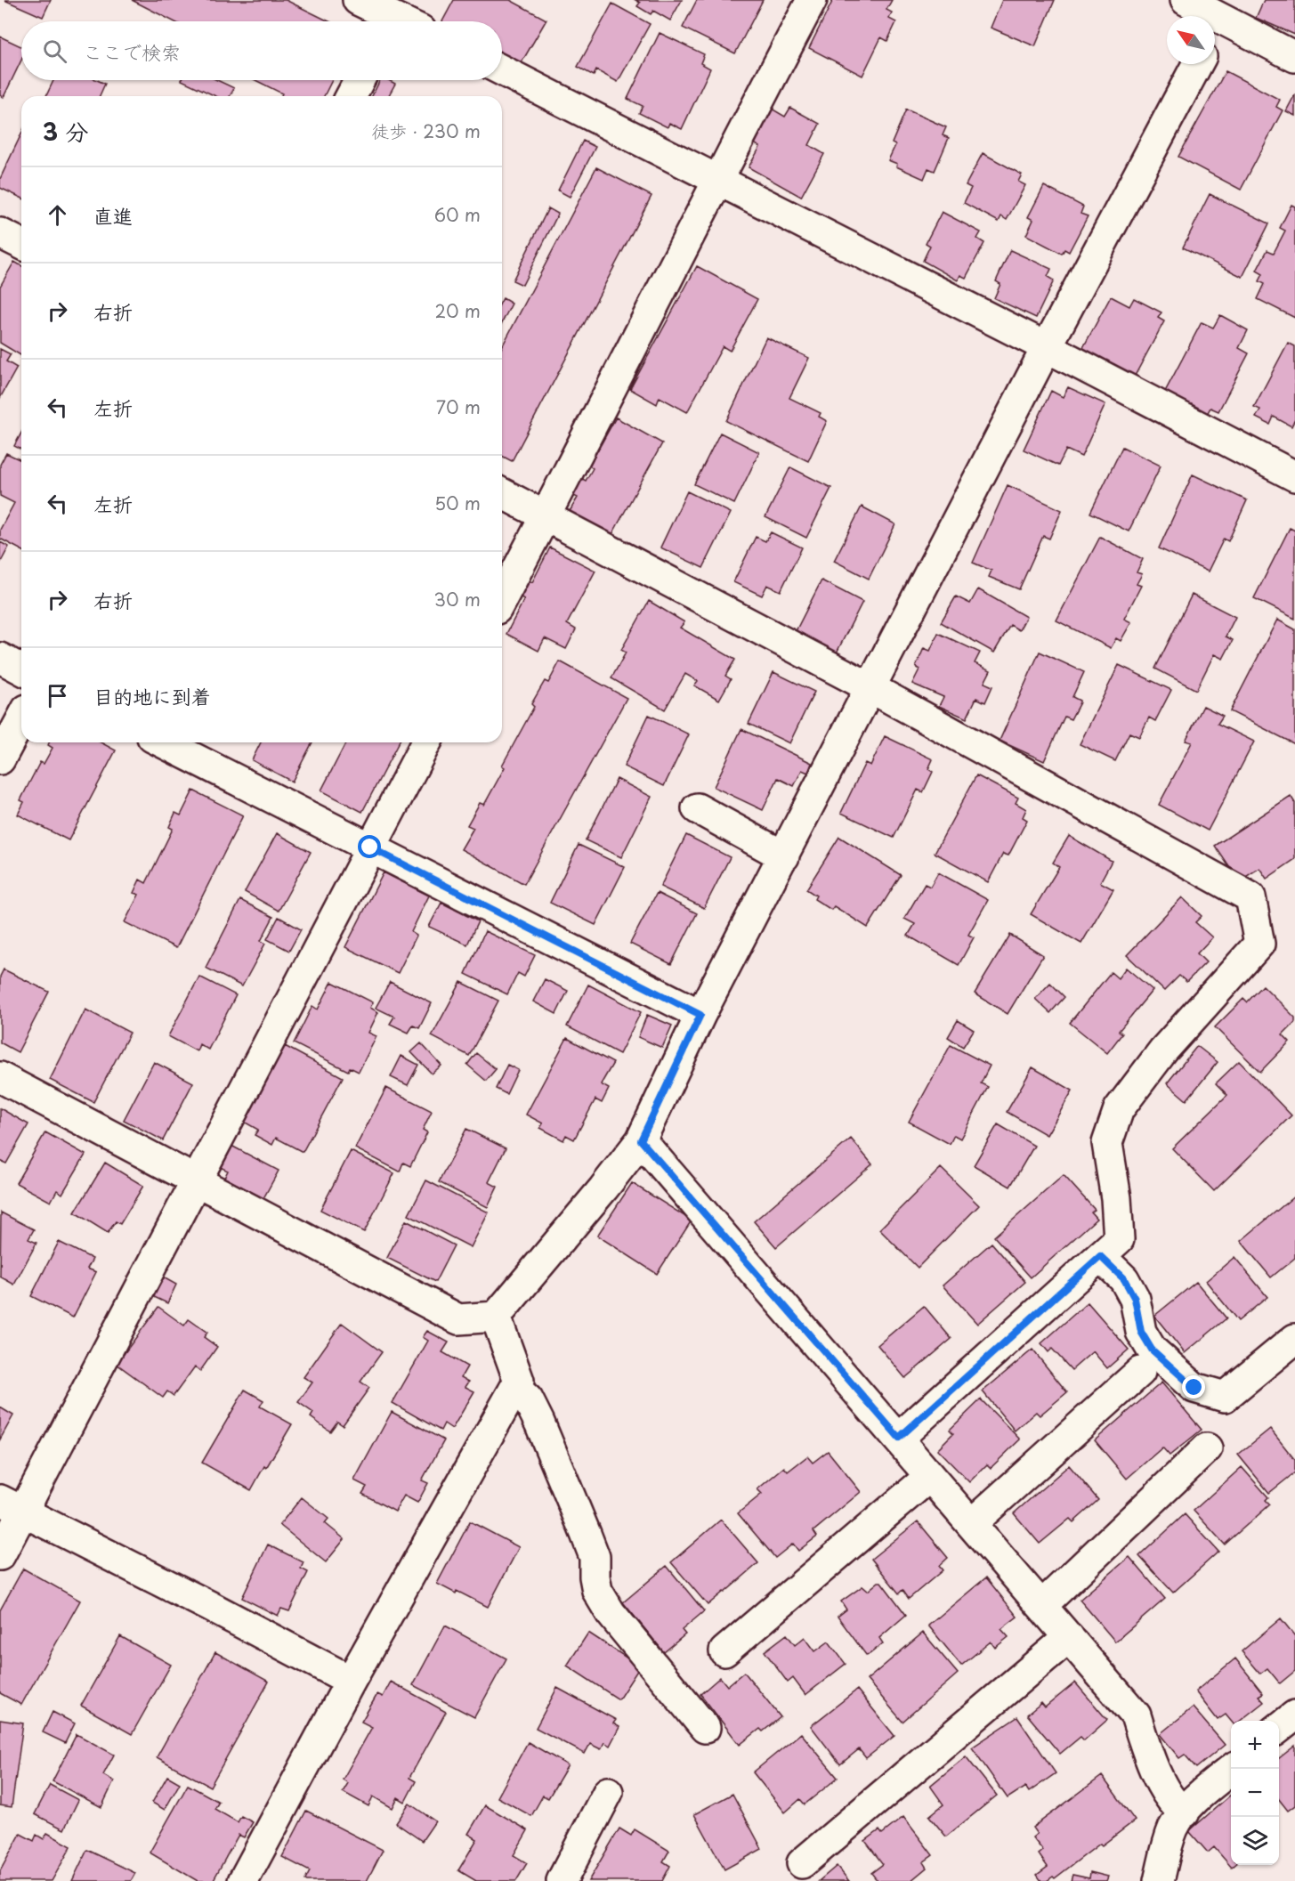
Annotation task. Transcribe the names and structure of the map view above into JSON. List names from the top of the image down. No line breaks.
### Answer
{"north":"top left","page":{"search":"ここで検索","heading":["3 分","徒歩 · 230 m"],"list":[["直進","60 m"],["右折","20 m"],["左折","70 m"],["左折","50 m"],["右折","30 m"],"目的地に到着"],"map_buttons":["+","−"]}}
